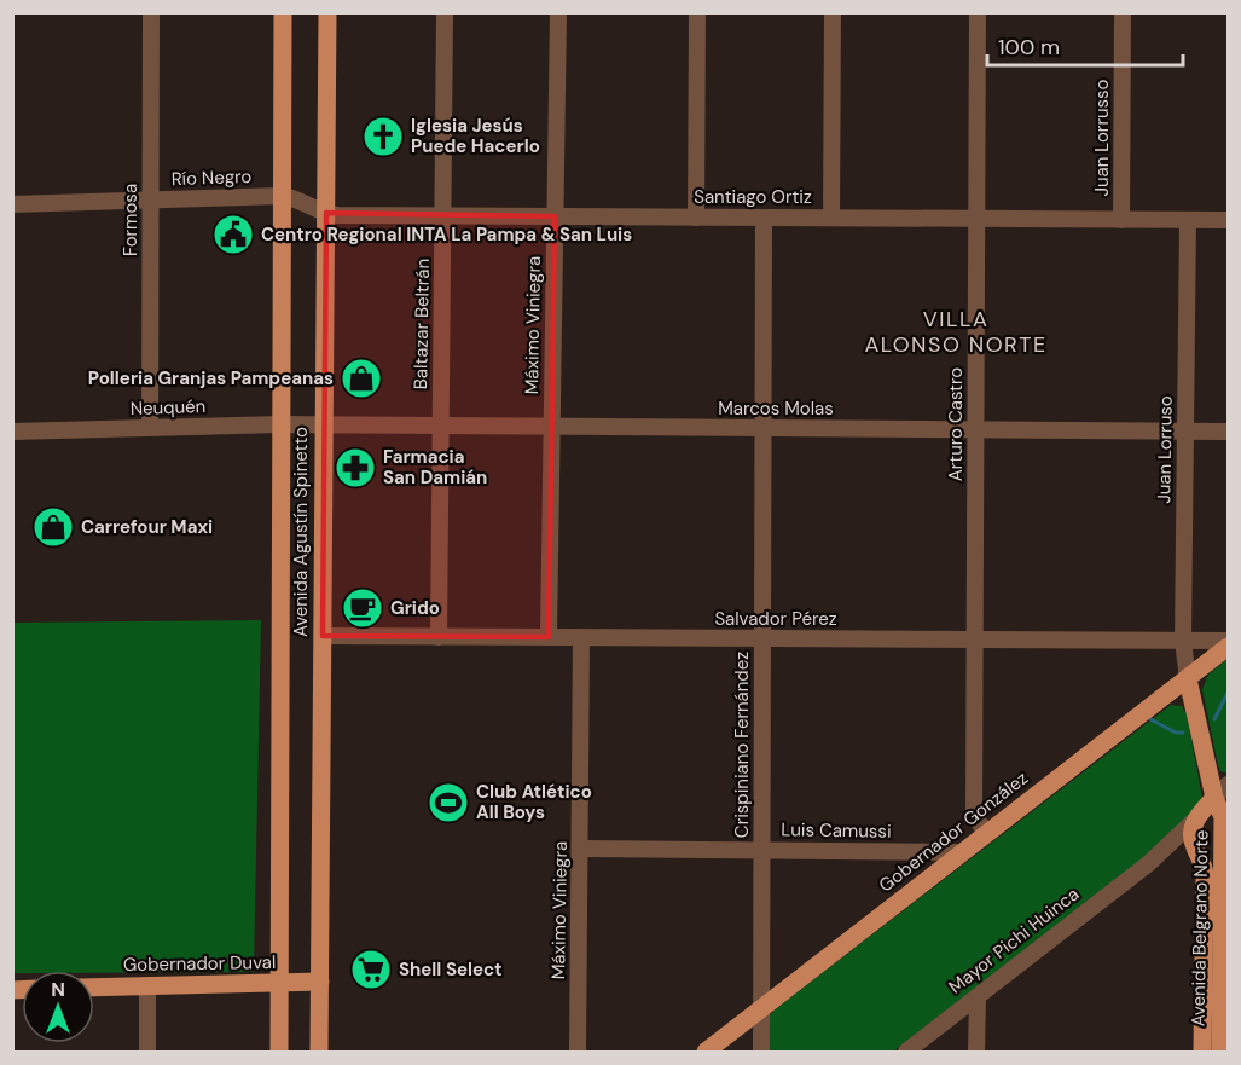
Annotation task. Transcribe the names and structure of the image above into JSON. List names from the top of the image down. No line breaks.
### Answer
{"streets":{"main road":["Avenida Agustín Spinetto","Gobernador González","Avenida Belgrano Norte","Mayor Pichi Huinca","Gobernador Duval"],"street":["Juan Lorrusso","Río Negro","Santiago Ortiz","Formosa","Baltazar Beltrán","Máximo Viniegra","Neuquén","Marcos Molas","Arturo Castro","Juan Lorruso","Salvador Pérez","Crispiniano Fernández","Luis Camussi"]},"crossings":[["Juan Lorrusso","Santiago Ortiz"],["Río Negro","Santiago Ortiz"],["Río Negro","Formosa"],["Río Negro","Avenida Agustín Spinetto"],["Santiago Ortiz","Baltazar Beltrán"],["Santiago Ortiz","Máximo Viniegra"],["Santiago Ortiz","Arturo Castro"],["Santiago Ortiz","Juan Lorruso"],["Santiago Ortiz","Avenida Agustín Spinetto"],["Santiago Ortiz","Crispiniano Fernández"],["Formosa","Neuquén"],["Baltazar Beltrán","Marcos Molas"],["Baltazar Beltrán","Salvador Pérez"],["Máximo Viniegra","Marcos Molas"],["Máximo Viniegra","Salvador Pérez"],["Máximo Viniegra","Luis Camussi"],["Neuquén","Marcos Molas"],["Neuquén","Avenida Agustín Spinetto"],["Marcos Molas","Arturo Castro"],["Marcos Molas","Juan Lorruso"],["Marcos Molas","Avenida Agustín Spinetto"],["Marcos Molas","Crispiniano Fernández"],["Arturo Castro","Salvador Pérez"],["Arturo Castro","Gobernador González"],["Juan Lorruso","Salvador Pérez"],["Juan Lorruso","Gobernador González"],["Juan Lorruso","Avenida Belgrano Norte"],["Avenida Agustín Spinetto","Salvador Pérez"],["Avenida Agustín Spinetto","Gobernador Duval"],["Salvador Pérez","Crispiniano Fernández"],["Crispiniano Fernández","Luis Camussi"],["Crispiniano Fernández","Gobernador González"],["Luis Camussi","Gobernador González"],["Gobernador González","Avenida Belgrano Norte"],["Avenida Belgrano Norte","Mayor Pichi Huinca"]],"districts":["VILLA ALONSO NORTE"],"places":{"church":["Iglesia Jesús Puede Hacerlo"],"public building":["Centro Regional INTA La Pampa & San Luis"],"shop":["Polleria Granjas Pampeanas","Carrefour Maxi"],"pharmacy":["Farmacia San Damián"],"cafe":["Grido"],"sports":["Club Atlético All Boys"],"supermarket":["Shell Select"]},"scale_bar":"100 m","north":"top"}
